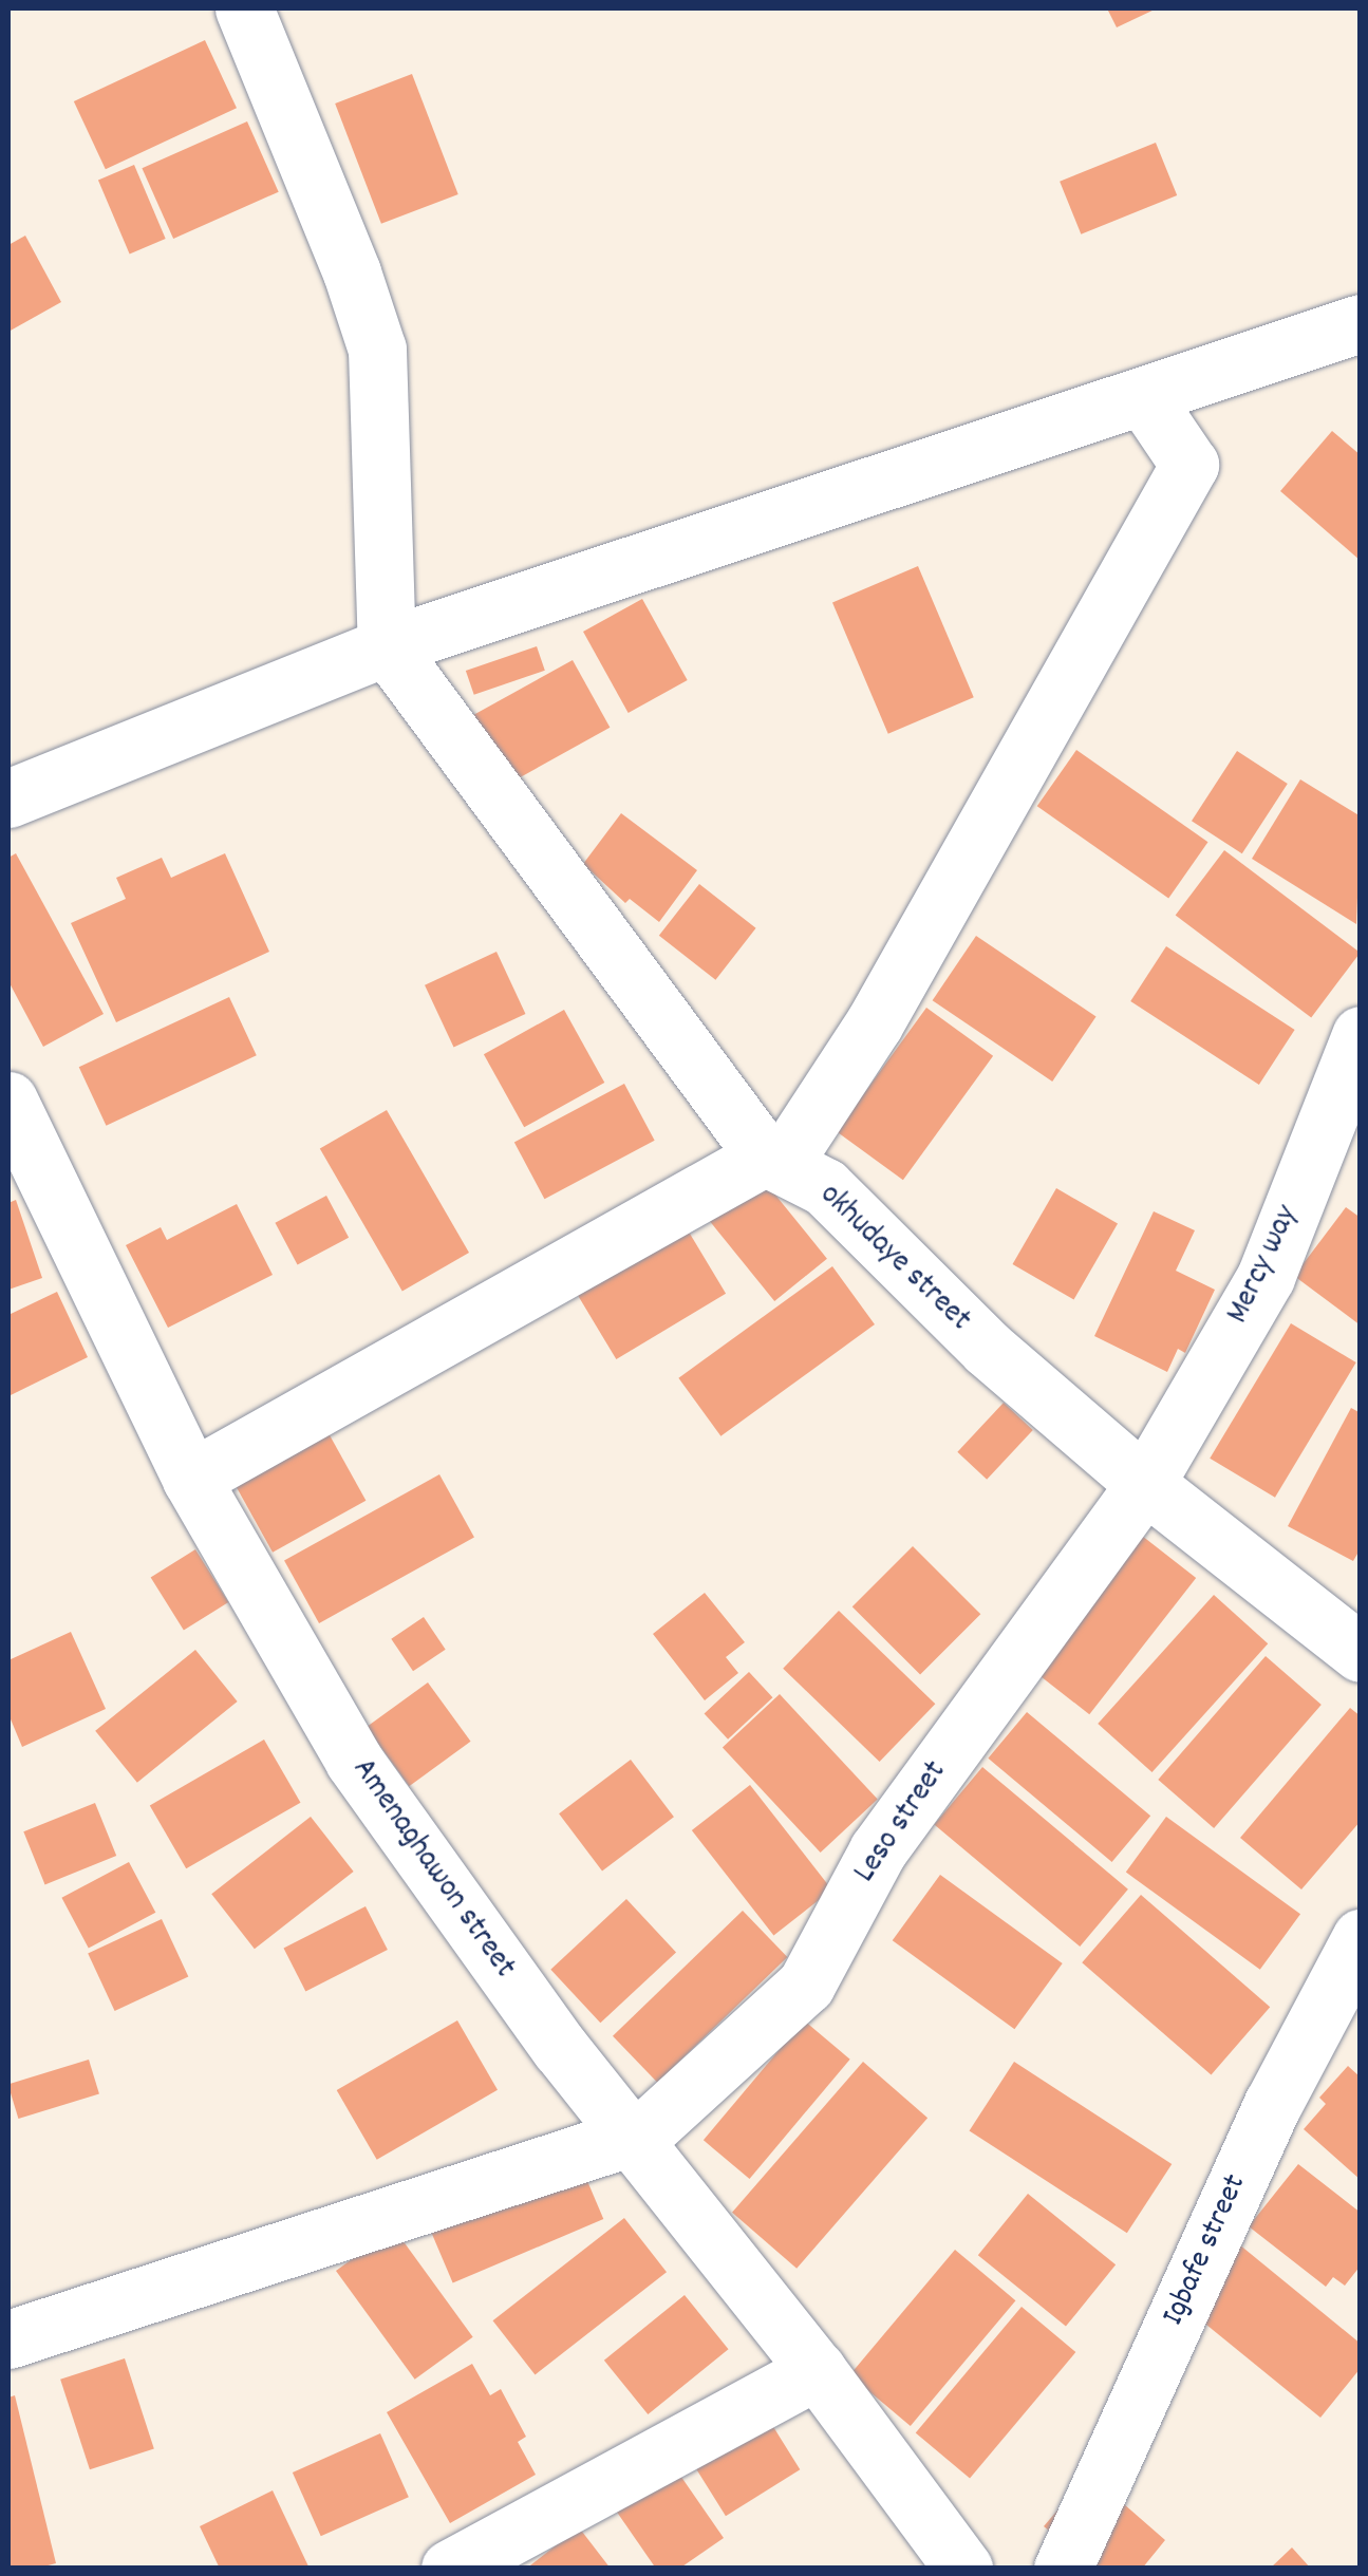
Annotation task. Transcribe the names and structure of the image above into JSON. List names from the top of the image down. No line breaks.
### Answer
{"streets":{"street":["okhudaye street","Mercy way","Leso street","Amenaghawon street","Igbafe street"]},"crossings":[["okhudaye street","Mercy way"],["okhudaye street","Leso street"],["Mercy way","Leso street"],["Leso street","Amenaghawon street"]]}
